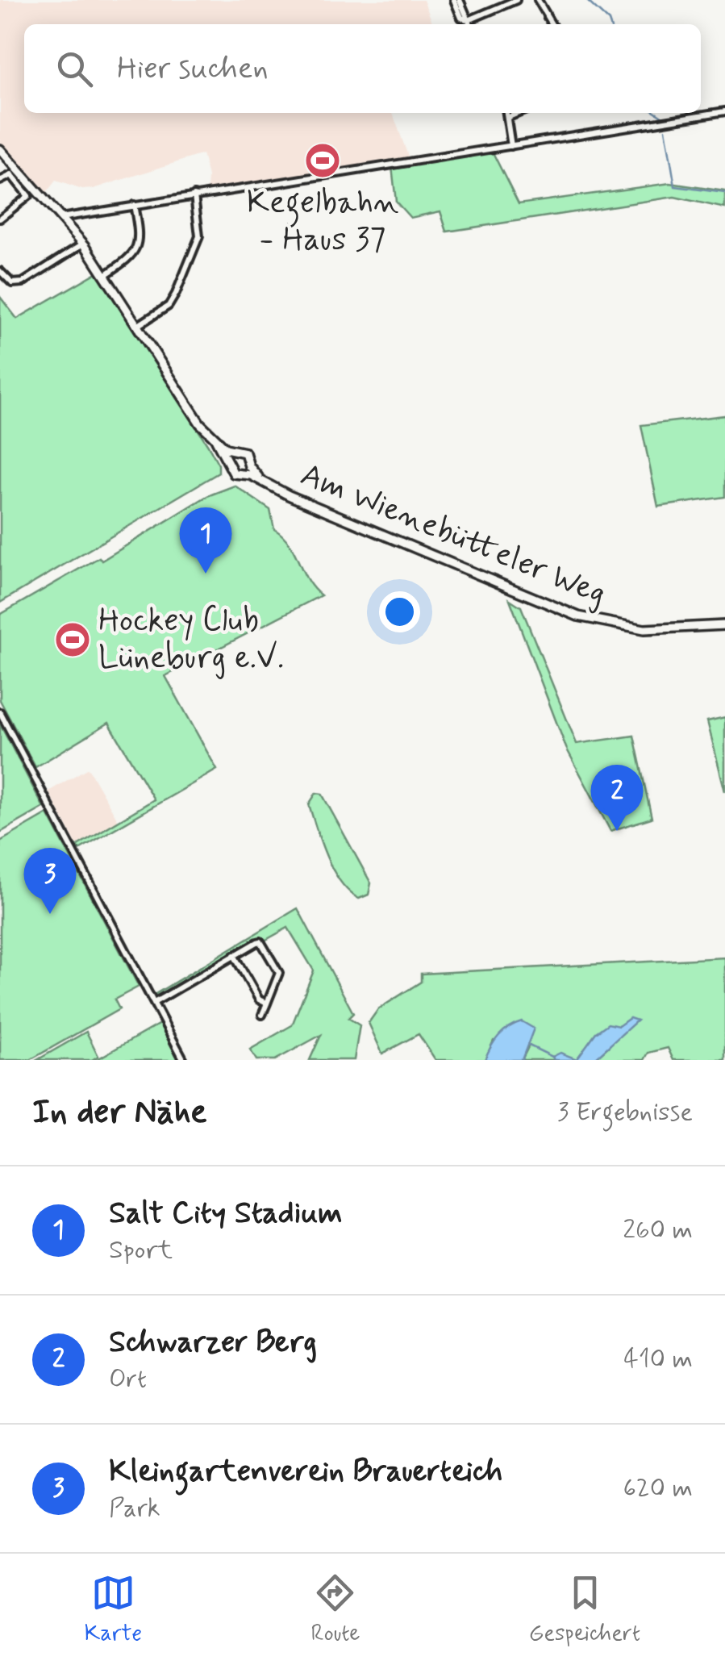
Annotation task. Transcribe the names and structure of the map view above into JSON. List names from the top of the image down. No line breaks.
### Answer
{"streets":{"street":["Am Wienebütteler Weg"]},"places":{"sports":["Kegelbahn - Haus 37","Hockey Club Lüneburg e.V."]},"page":{"search":"Hier suchen","pins":["1","2","3"],"heading":["In der Nähe","3 Ergebnisse"],"list":[{"mark":"1","name":"Salt City Stadium","note":"Sport","value":"260 m"},{"mark":"2","name":"Schwarzer Berg","note":"Ort","value":"410 m"},{"mark":"3","name":"Kleingartenverein Brauerteich","note":"Park","value":"620 m"}],"nav":["Karte","Route","Gespeichert"]}}
